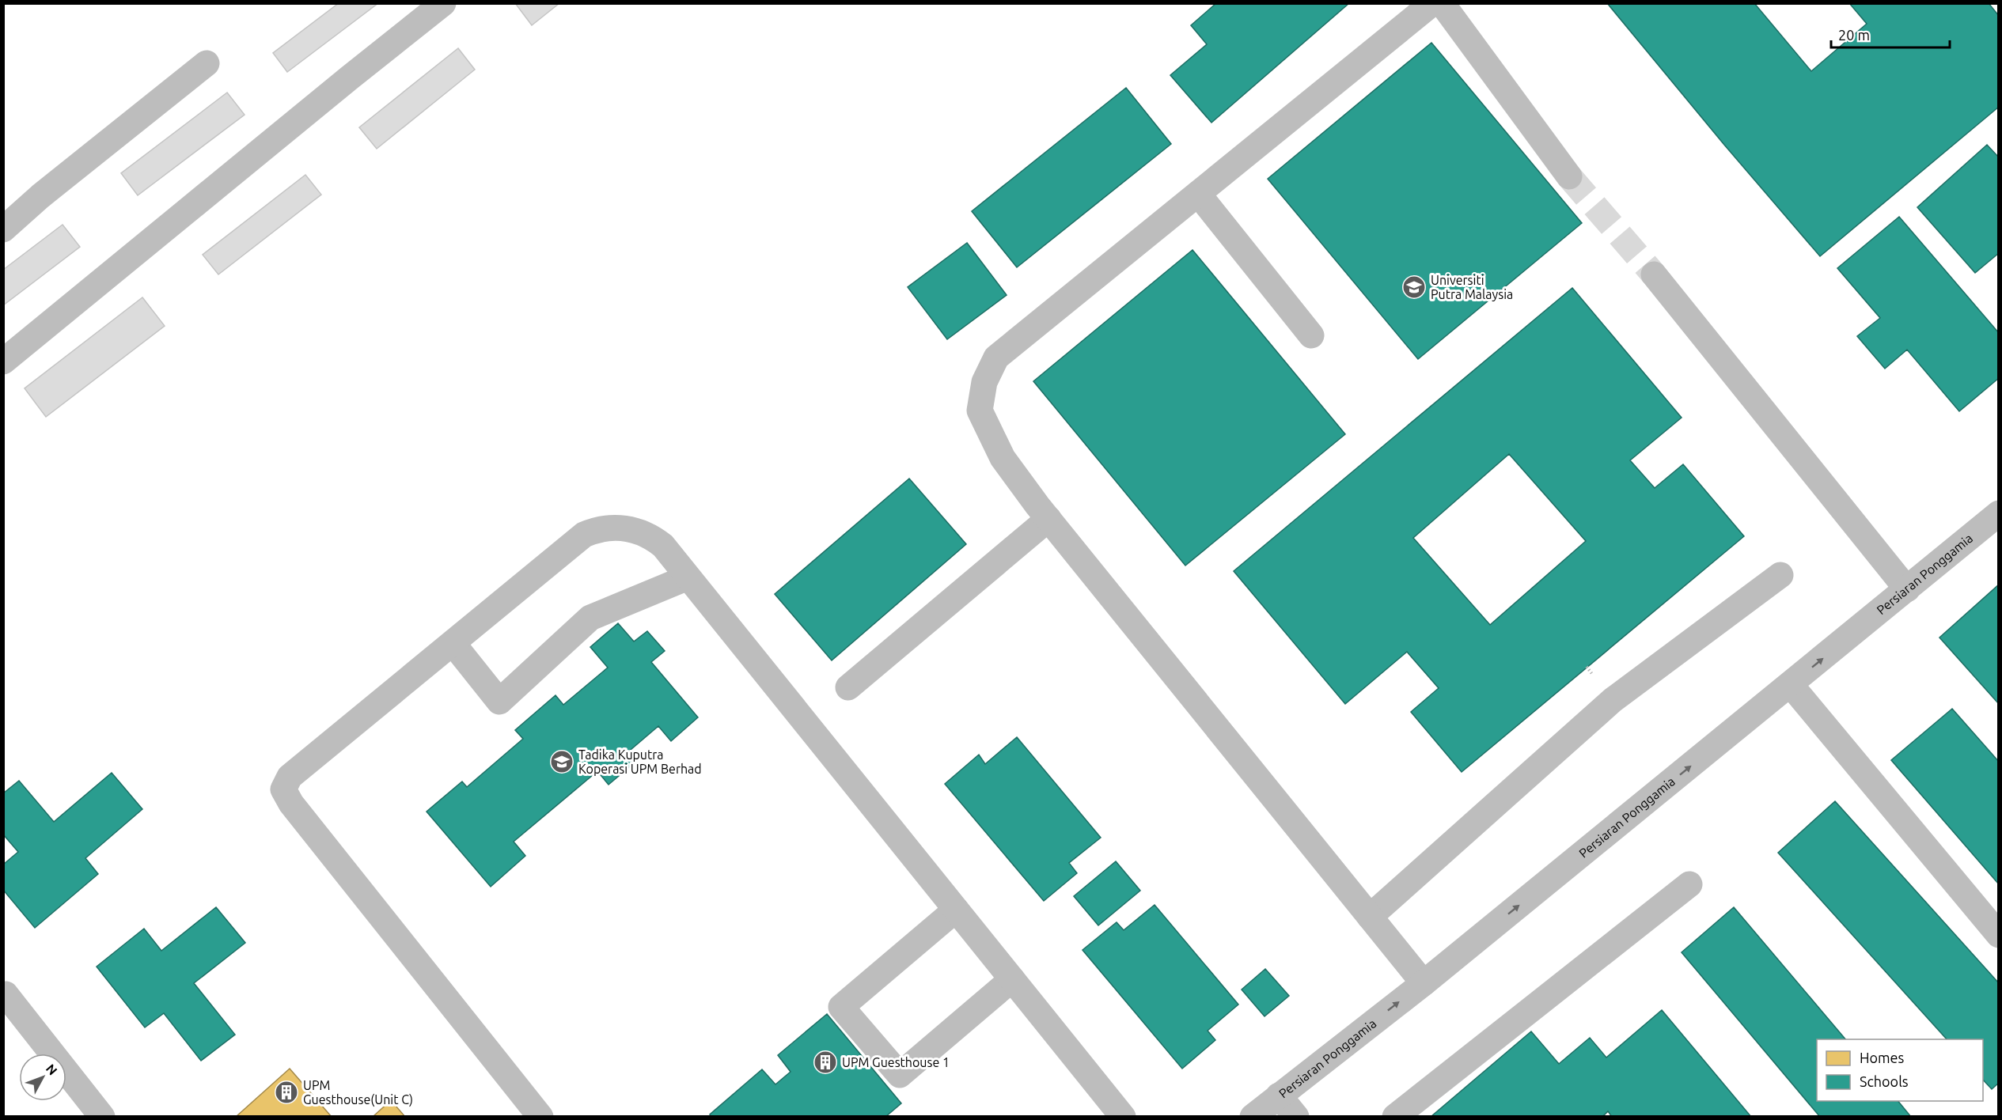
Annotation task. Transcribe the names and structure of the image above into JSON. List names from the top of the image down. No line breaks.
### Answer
{"streets":{"street":["Persiaran Ponggamia"]},"places":{"school or university":["Universiti Putra Malaysia","Tadika Kuputra Koperasi UPM Berhad"],"building":["UPM Guesthouse 1","UPM Guesthouse(Unit C)"]},"legend":["Homes","Schools"],"scale_bar":"20 m","north":"top right"}
